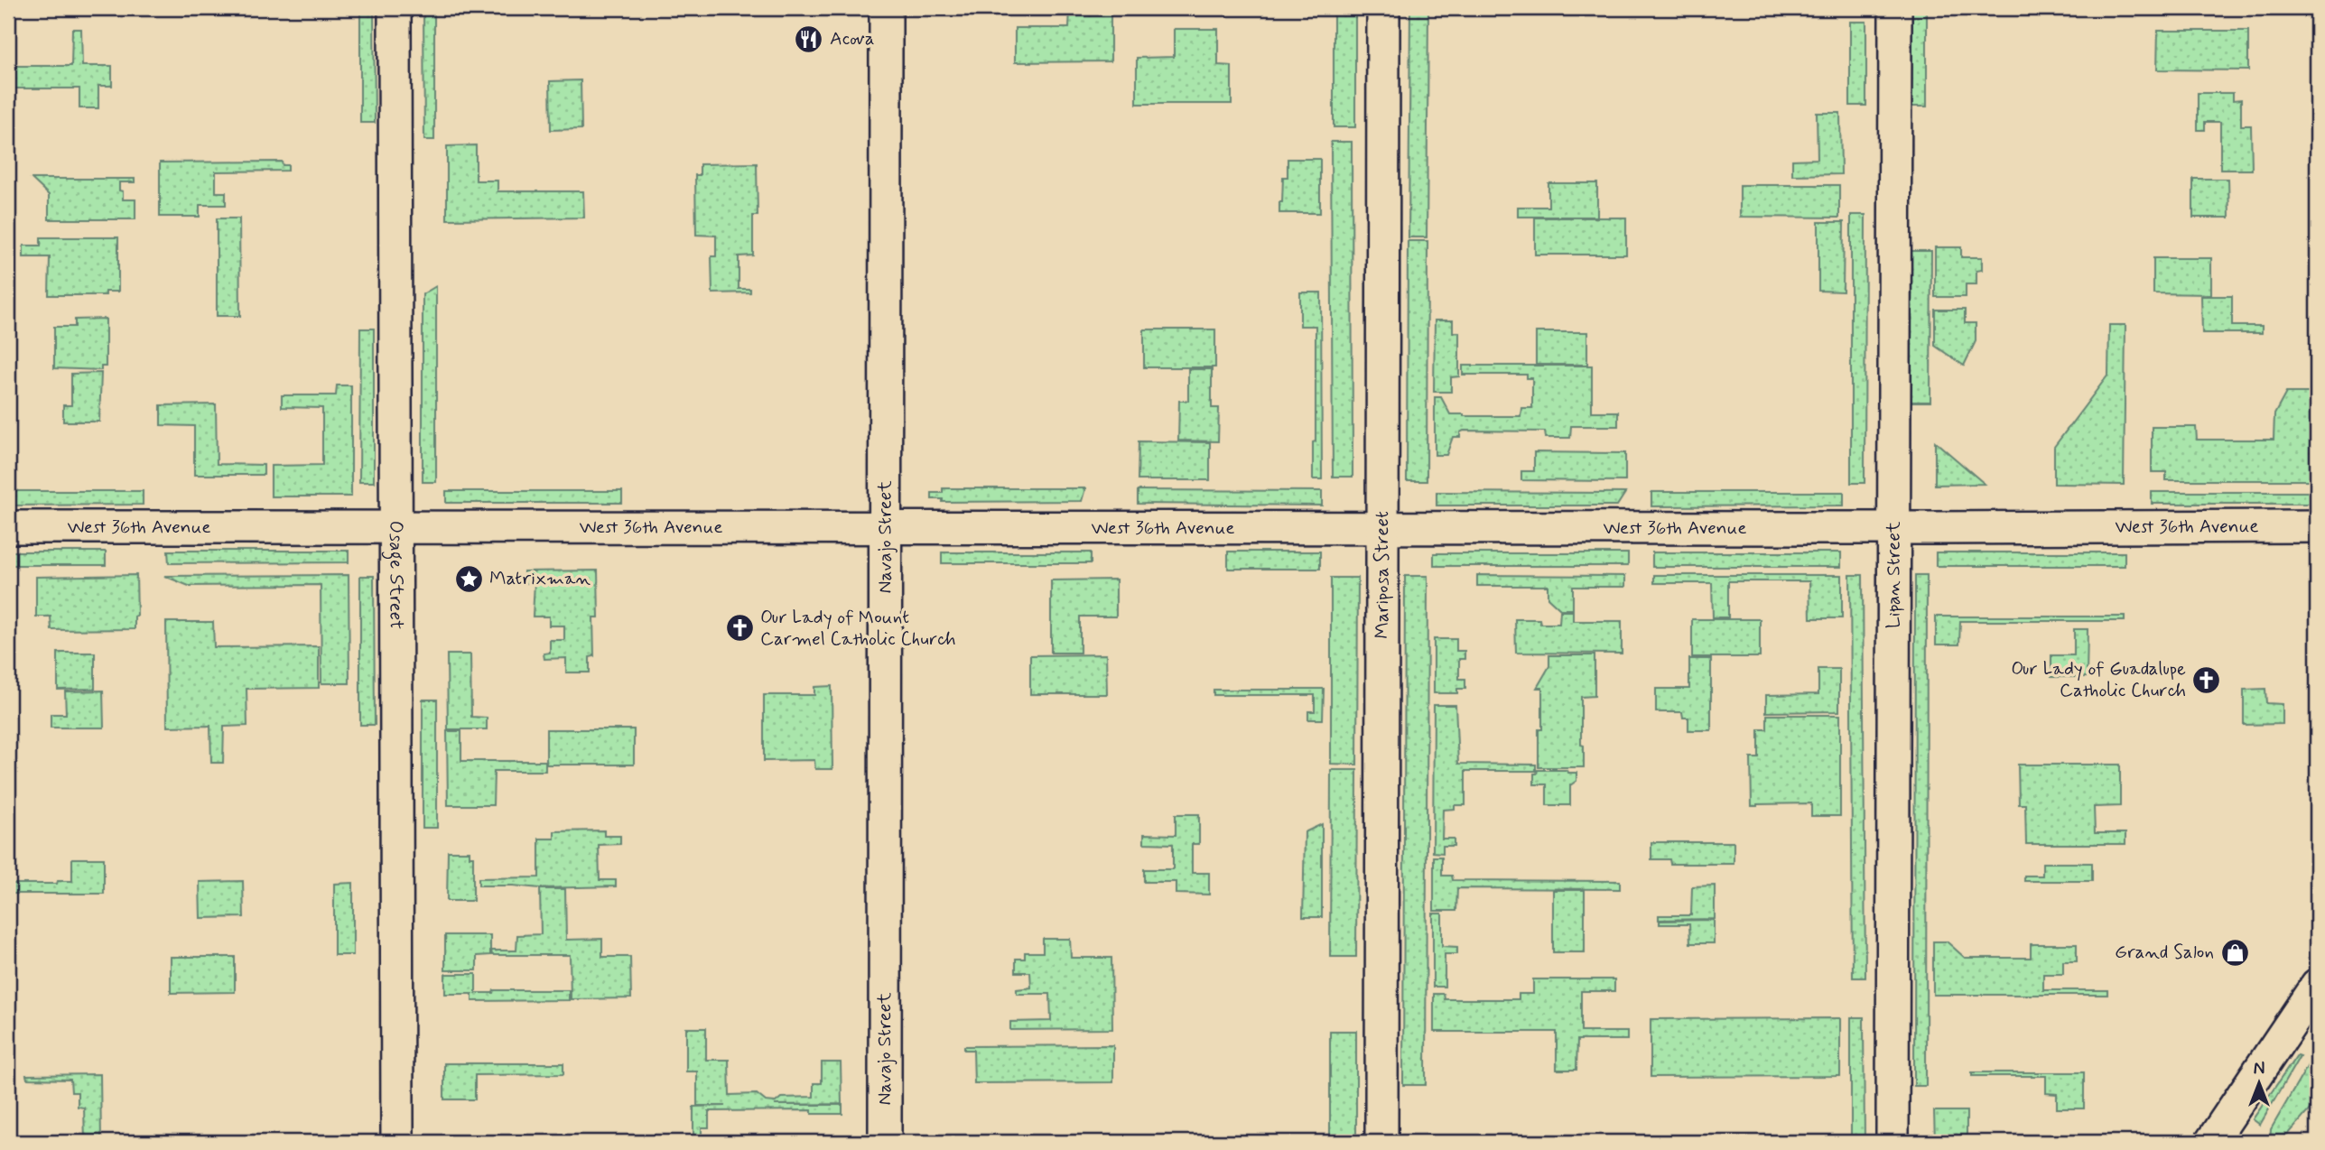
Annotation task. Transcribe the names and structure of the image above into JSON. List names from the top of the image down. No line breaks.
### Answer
{"streets":{"street":["West 36th Avenue","Navajo Street","Osage Street","Mariposa Street","Lipan Street"]},"crossings":[["West 36th Avenue","Navajo Street"],["West 36th Avenue","Osage Street"],["West 36th Avenue","Mariposa Street"],["West 36th Avenue","Lipan Street"]],"places":{"restaurant":["Acova"],"place":["Matrixman"],"church":["Our Lady of Mount Carmel Catholic Church","Our Lady of Guadalupe Catholic Church"],"shop":["Grand Salon"]},"north":"top"}
